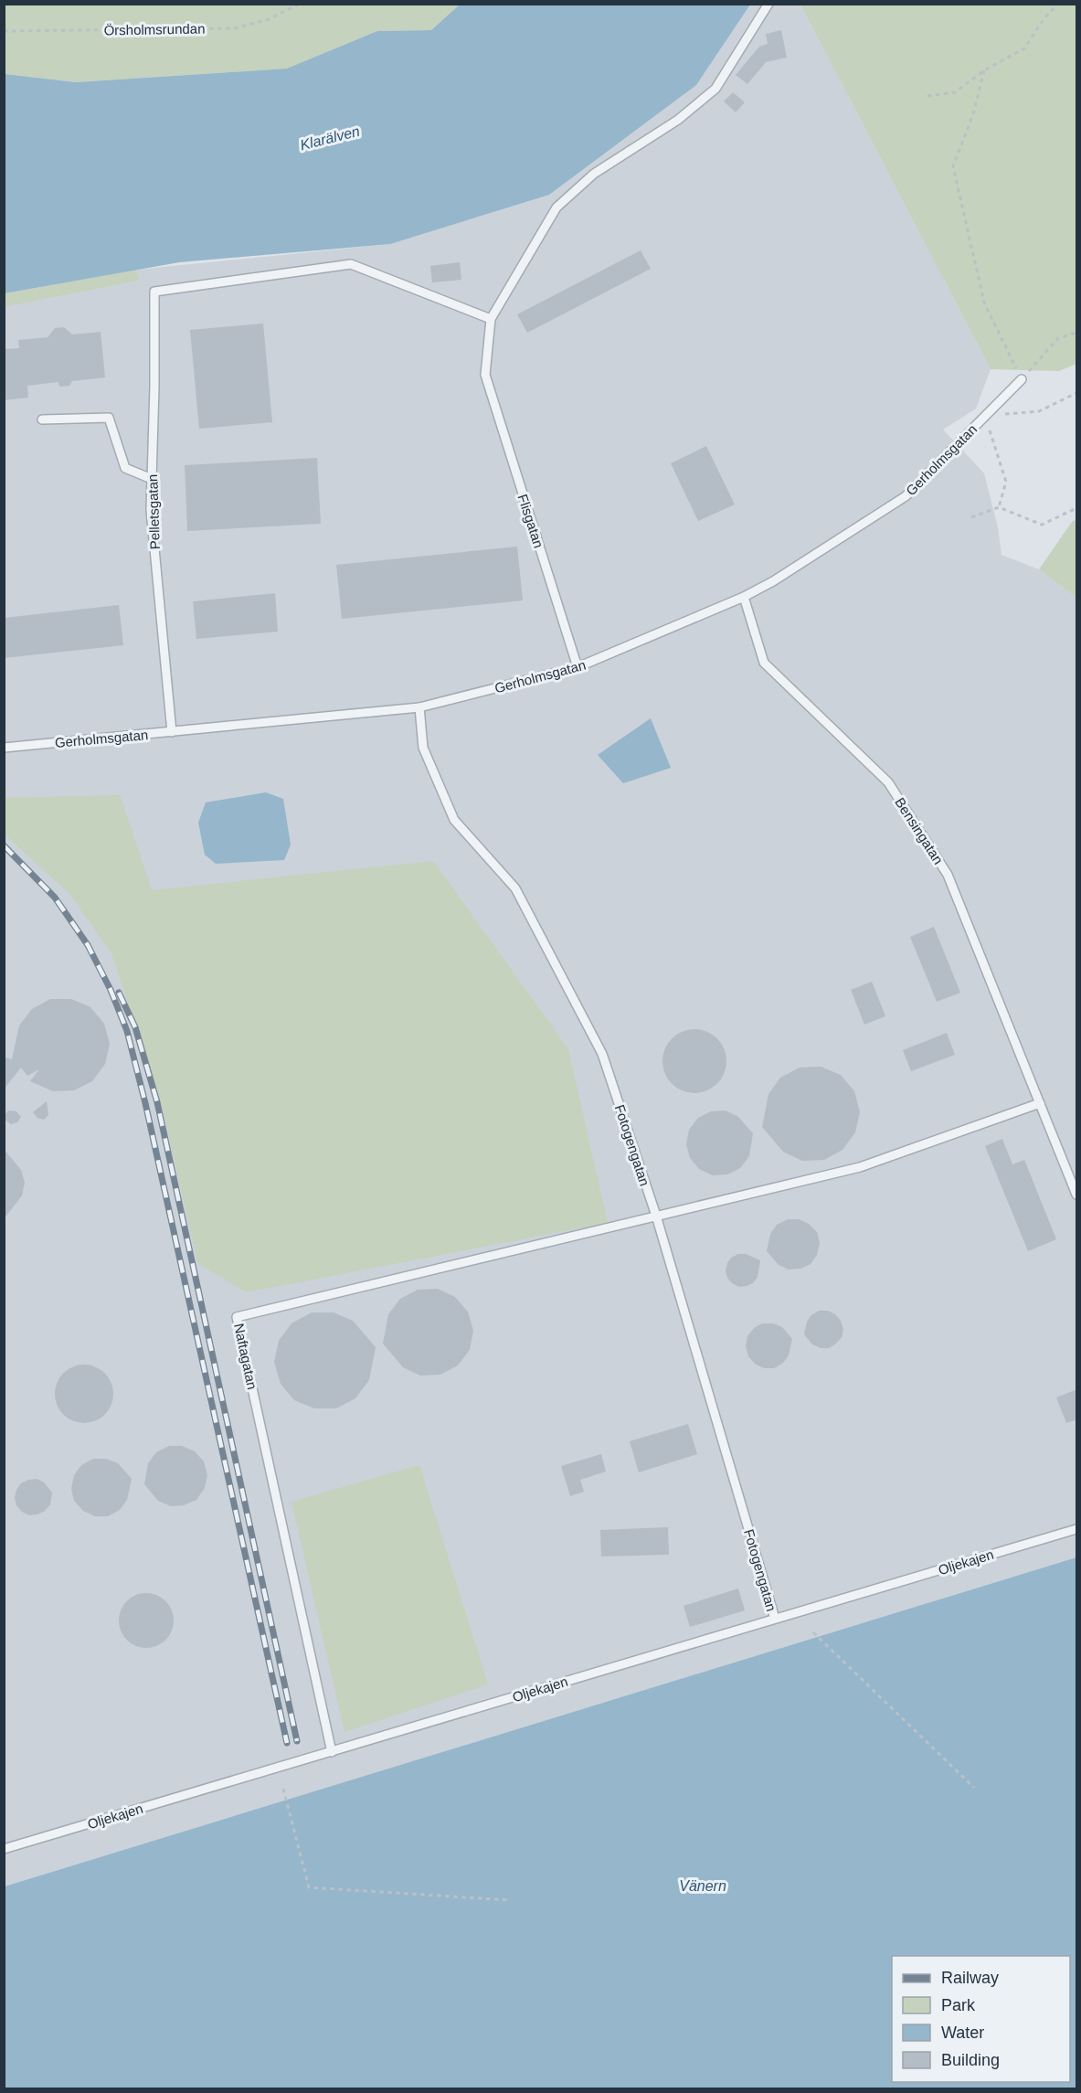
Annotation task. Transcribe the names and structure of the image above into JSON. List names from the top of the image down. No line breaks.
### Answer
{"streets":{"lane":["Gerholmsgatan","Pelletsgatan","Flisgatan","Bensingatan","Fotogengatan","Naftagatan","Oljekajen"],"path":["Örsholmsrundan"]},"crossings":[["Gerholmsgatan","Pelletsgatan"],["Gerholmsgatan","Flisgatan"],["Gerholmsgatan","Bensingatan"],["Gerholmsgatan","Fotogengatan"],["Pelletsgatan","Flisgatan"],["Fotogengatan","Naftagatan"],["Fotogengatan","Oljekajen"],["Naftagatan","Oljekajen"]],"water":["Klarälven","Vänern"],"legend":["Railway","Park","Water","Building"]}
